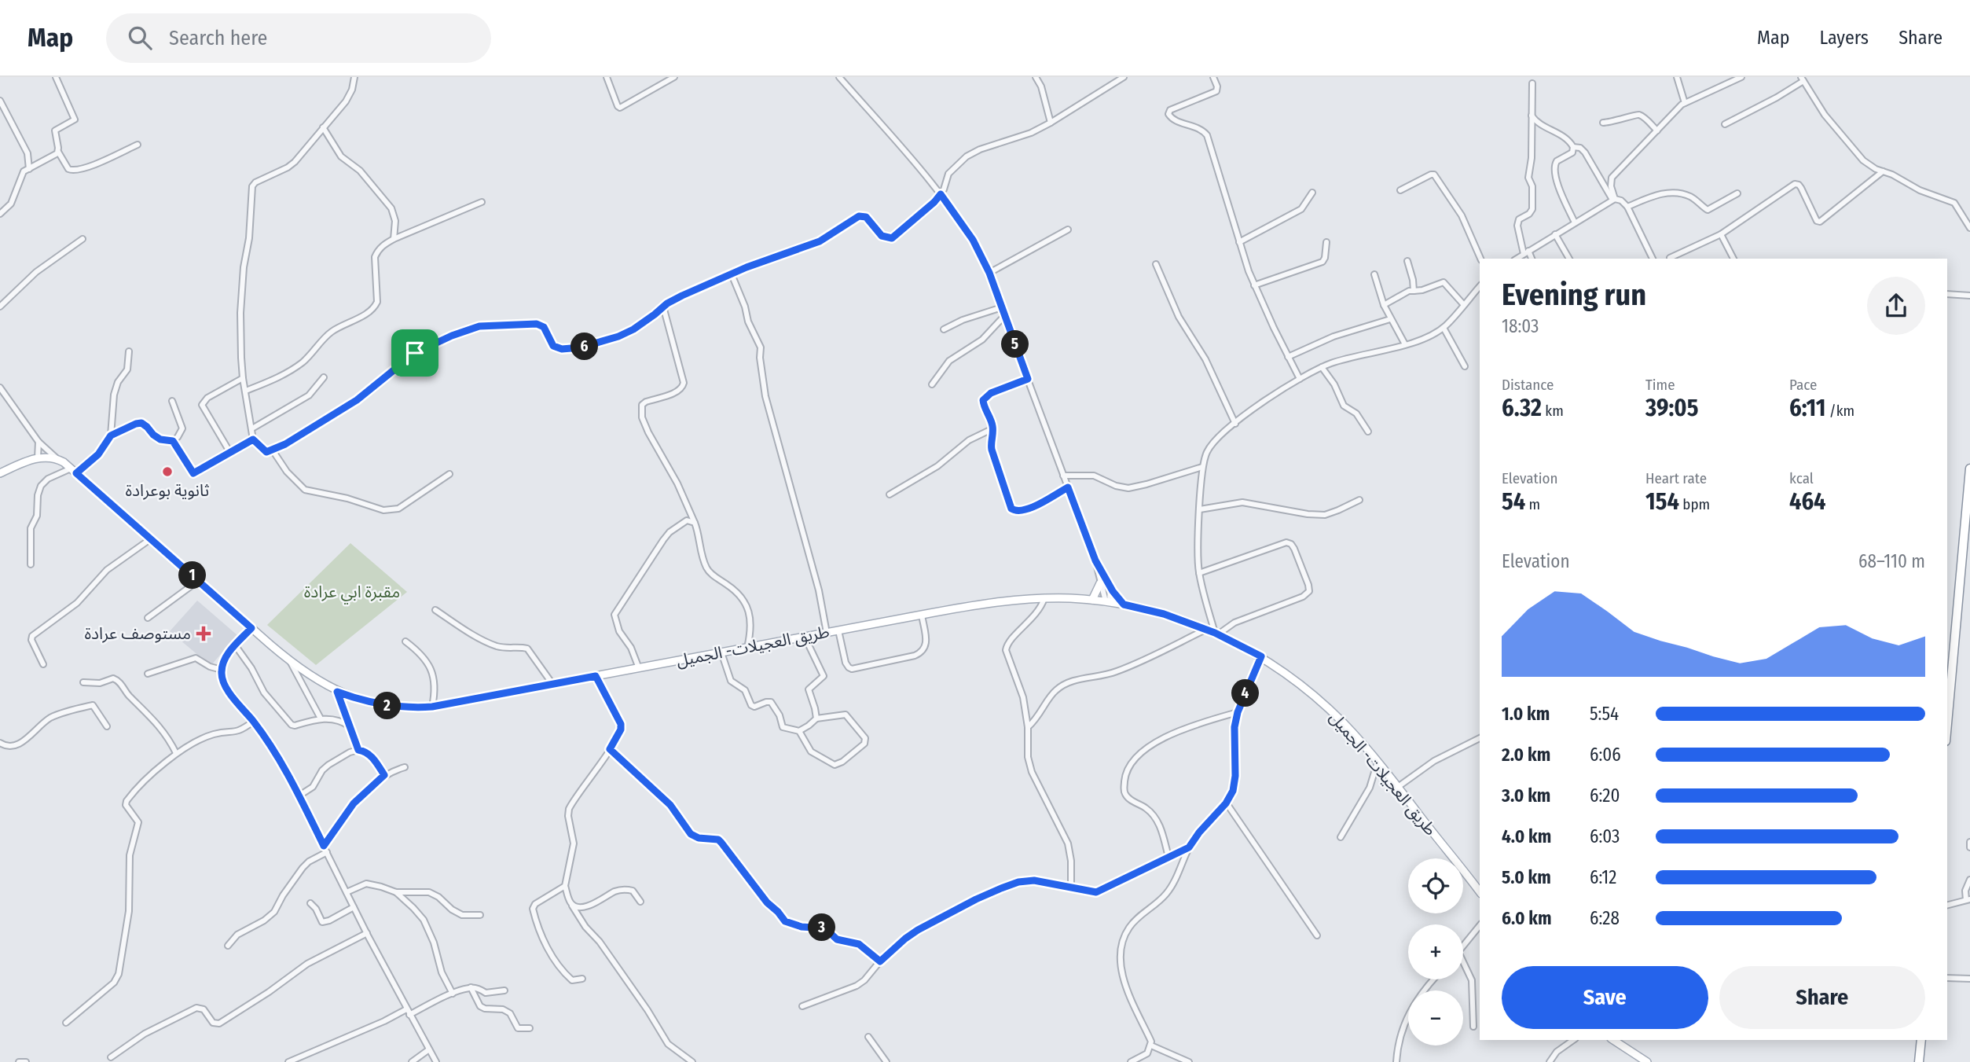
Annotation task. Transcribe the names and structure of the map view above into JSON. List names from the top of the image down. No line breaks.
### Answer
{"streets":{"main road":["طريق العجيلات- الجميل"]},"parks":["مقبرة ابي عرادة"],"places":{"other":["ثانوية بوعرادة"],"health":["مستوصف عرادة"]},"page":{"header":"Map","search":"Search here","nav":["Map","Layers","Share"],"heading":["Evening run","18:03"],"pins":["5","6","1","4","2","3"],"stats":[["Distance","6.32 km"],["Time","39:05"],["Pace","6:11 /km"],["Elevation","54 m"],["Heart rate","154 bpm"],["kcal","464"]],"chart":["Elevation","68–110 m"],"list":[{"name":"1.0 km","note":"5:54"},{"name":"2.0 km","note":"6:06"},{"name":"3.0 km","note":"6:20"},{"name":"4.0 km","note":"6:03"},{"name":"5.0 km","note":"6:12"},{"name":"6.0 km","note":"6:28"}],"map_buttons":["+","−"],"buttons":["Save","Share"]}}
